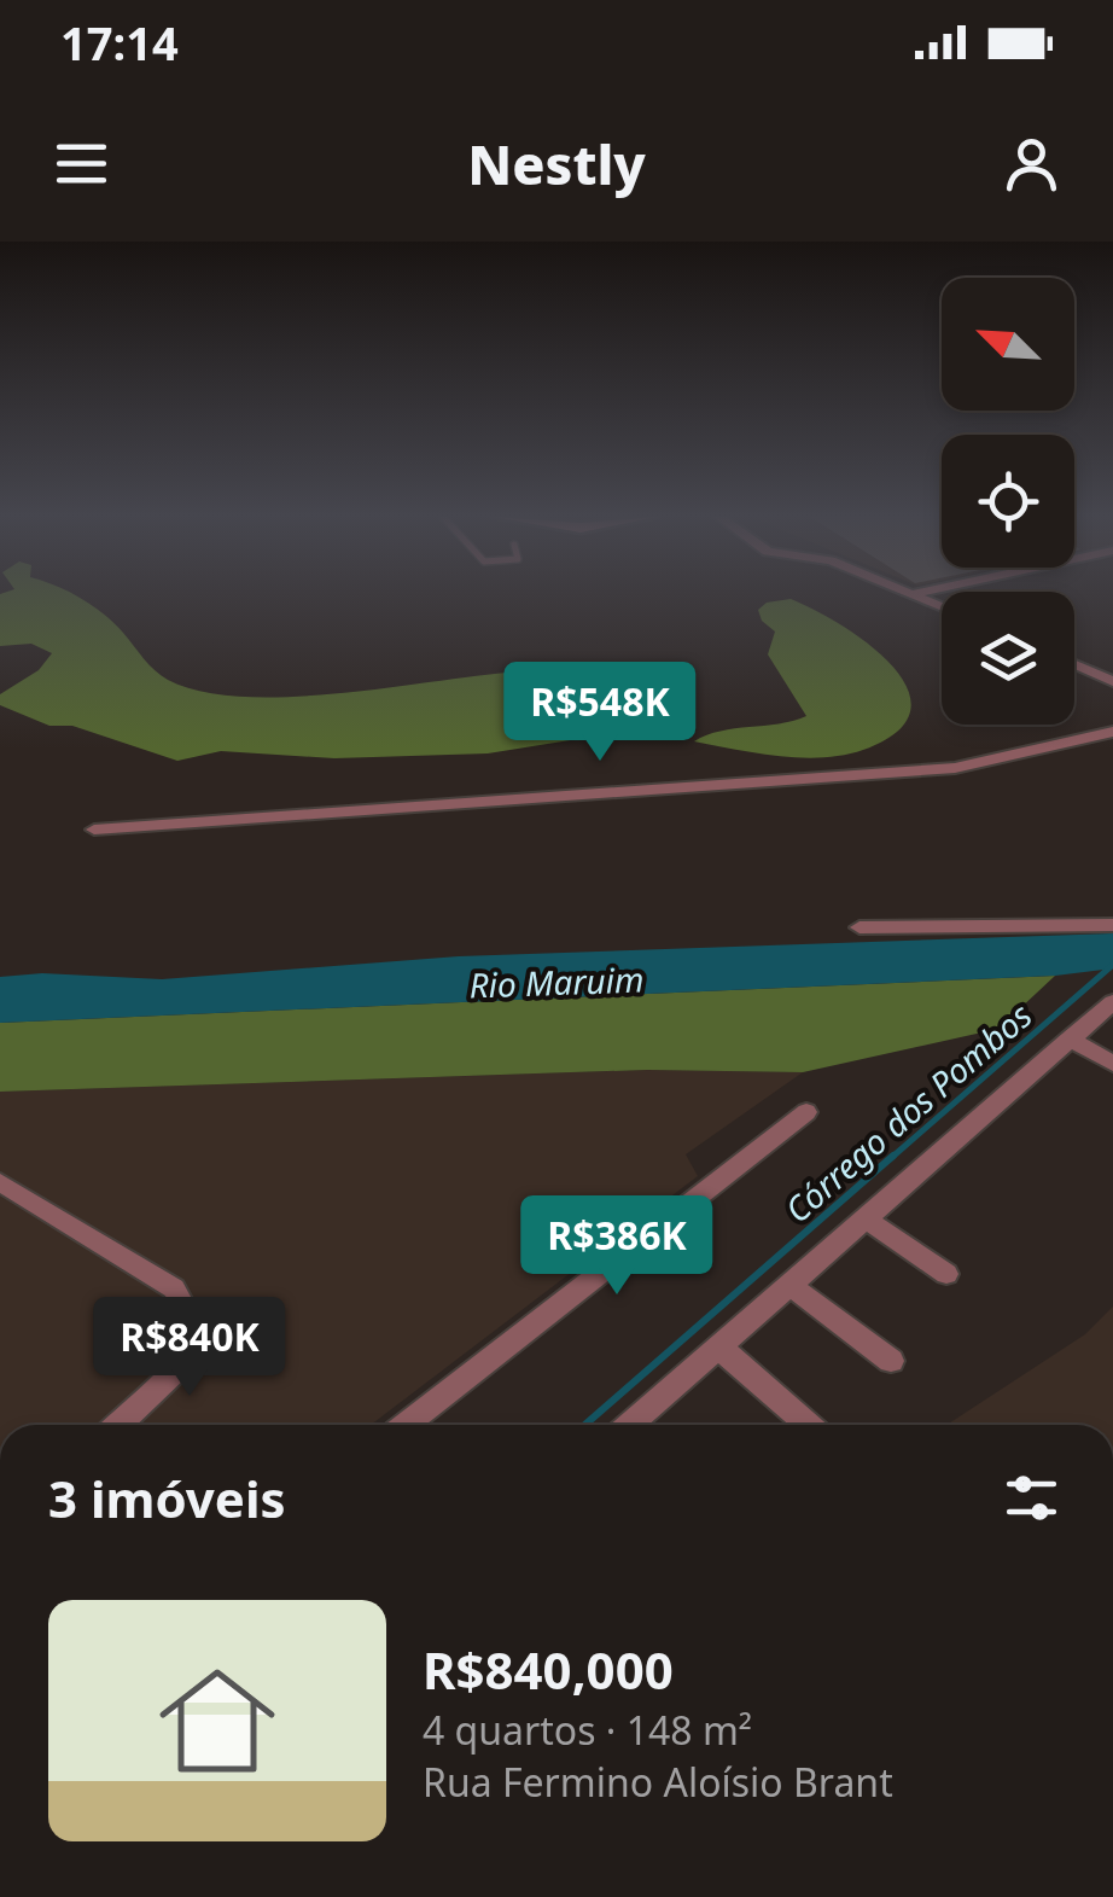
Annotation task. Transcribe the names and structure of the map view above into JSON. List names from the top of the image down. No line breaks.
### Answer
{"water":["Rio Maruim","Córrego dos Pombos"],"north":"top left","page":{"status":"17:14","header":"Nestly","price":["R$548K","R$386K","R$840K"],"heading":"3 imóveis","list":[{"name":"R$840,000","note":"4 quartos · 148 m² · Rua Fermino Aloísio Brant"}]}}
